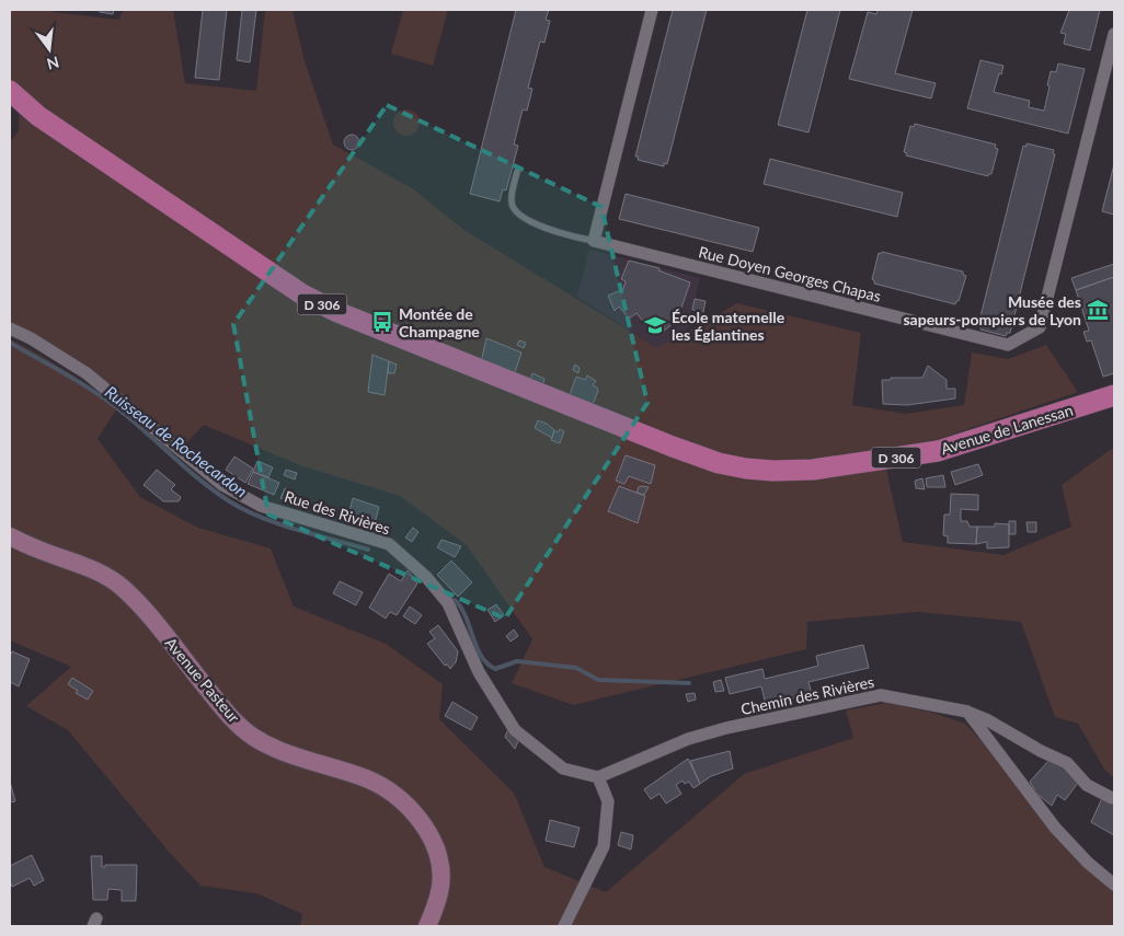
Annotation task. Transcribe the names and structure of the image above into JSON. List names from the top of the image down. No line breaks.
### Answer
{"streets":{"main road":["D 306","Avenue de Lanessan","Avenue Pasteur"],"street":["Rue Doyen Georges Chapas","Rue des Rivières","Chemin des Rivières"]},"crossings":[["Rue des Rivières","Chemin des Rivières"]],"water":["Ruisseau de Rochecardon"],"places":{"museum":["Musée des sapeurs-pompiers de Lyon"],"bus stop":["Montée de Champagne"],"school or university":["École maternelle les Églantines"]},"north":"bottom"}
